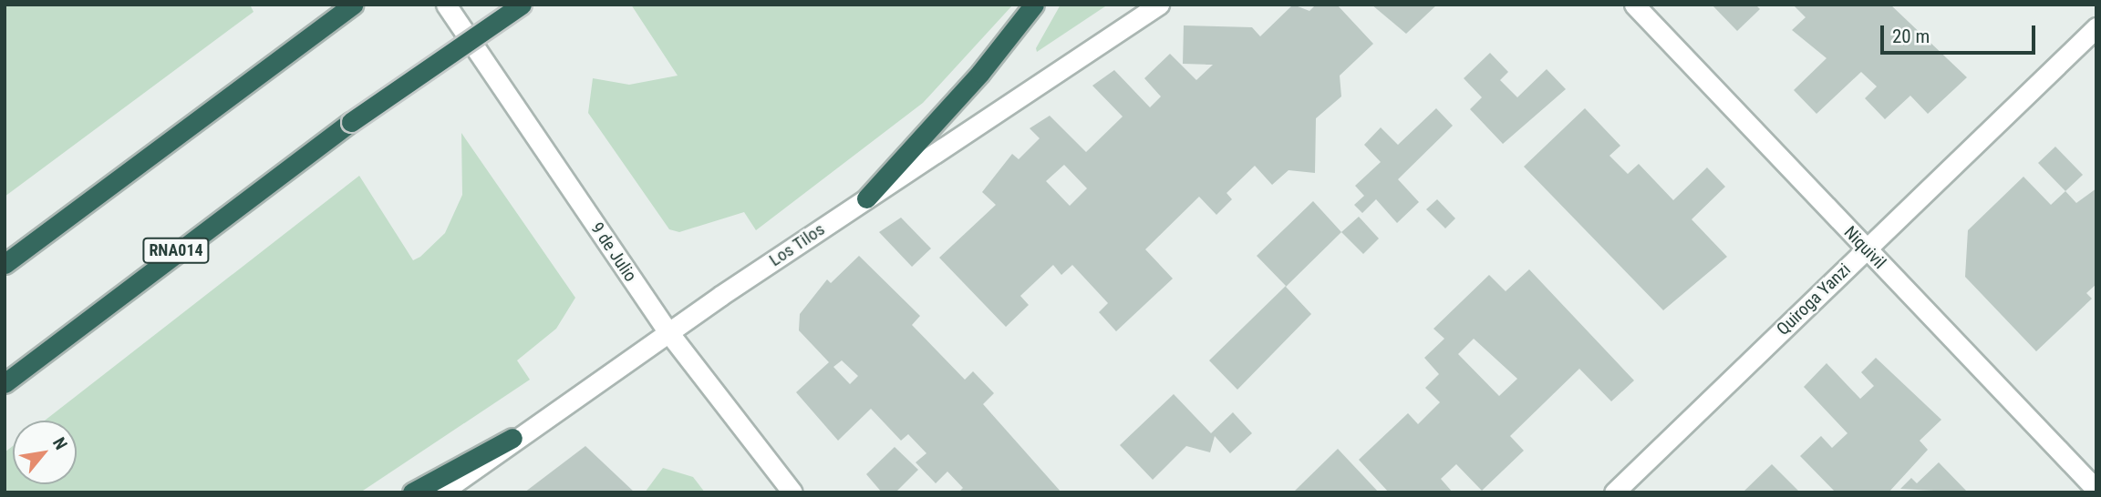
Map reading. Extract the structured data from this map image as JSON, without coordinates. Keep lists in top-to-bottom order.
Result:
{
  "streets": {
    "highway": ["RNA014"],
    "street": [
      "Los Tilos",
      "Niquivil",
      "9 de Julio",
      "Quiroga Yanzi"
    ]
  },
  "crossings": [
    ["Los Tilos", "9 de Julio"],
    ["Niquivil", "Quiroga Yanzi"]
  ],
  "scale_bar": "20 m",
  "north": "top right"
}
